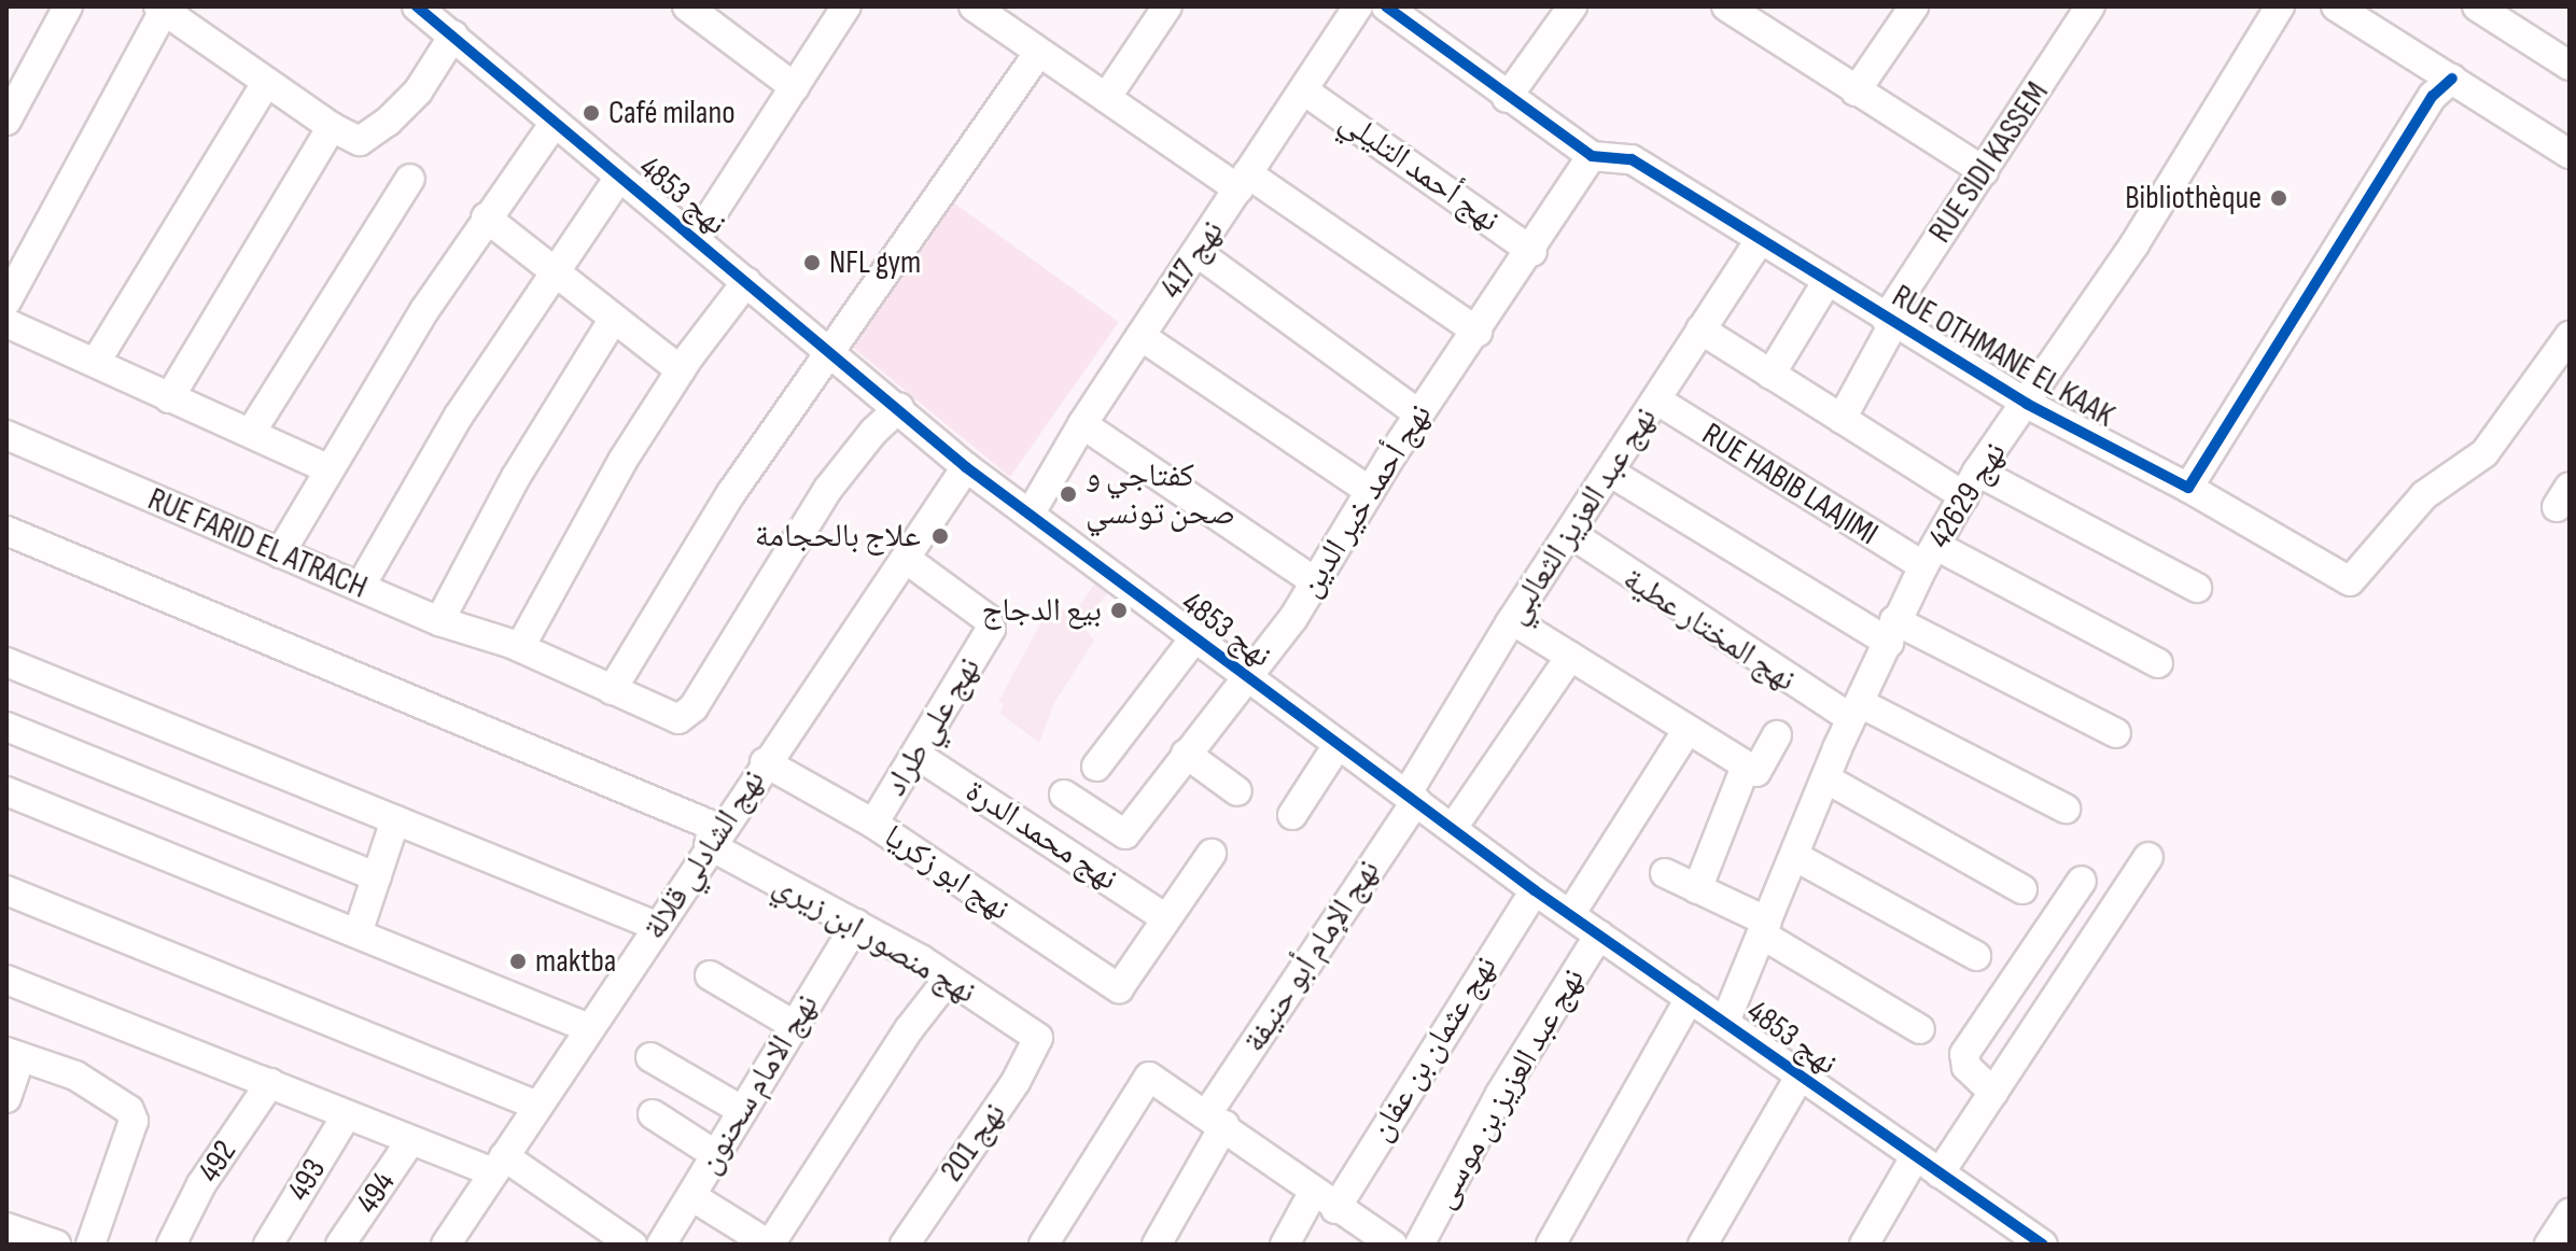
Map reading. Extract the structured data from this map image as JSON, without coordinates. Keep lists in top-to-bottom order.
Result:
{
  "streets": {
    "street": [
      "RUE SIDI KASSEM",
      "نهج أحمد التليلي",
      "نهج 4853",
      "نهج 417",
      "RUE OTHMANE EL KAAK",
      "RUE HABIB LAAJIMI",
      "نهج 42629",
      "نهج أحمد خير الدين",
      "نهج عبد العزيز الثعالبي",
      "RUE FARID EL ATRACH",
      "نهج المختار عطية",
      "نهج علي طراد",
      "نهج محمد الدرة",
      "نهج الشادلي قلالة",
      "نهج ابو زكريا",
      "نهج منصور ابن زيري",
      "نهج الإمام أبو حنيفة",
      "نهج عثمان بن عفان",
      "نهج الامام سحنون",
      "نهج عبد العزيز بن موسى",
      "نهج 201",
      "492",
      "493",
      "494"
    ]
  },
  "crossings": [
    ["RUE SIDI KASSEM", "RUE OTHMANE EL KAAK"],
    ["نهج أحمد التليلي", "نهج 417"],
    ["نهج أحمد التليلي", "نهج أحمد خير الدين"],
    ["نهج 4853", "نهج 417"],
    ["نهج 4853", "نهج 42629"],
    ["نهج 4853", "نهج أحمد خير الدين"],
    ["نهج 4853", "نهج عبد العزيز الثعالبي"],
    ["نهج 4853", "RUE FARID EL ATRACH"],
    ["نهج 4853", "نهج الشادلي قلالة"],
    ["نهج 4853", "نهج الإمام أبو حنيفة"],
    ["نهج 4853", "نهج عثمان بن عفان"],
    ["نهج 4853", "نهج عبد العزيز بن موسى"],
    ["RUE OTHMANE EL KAAK", "نهج 42629"],
    ["RUE OTHMANE EL KAAK", "نهج أحمد خير الدين"],
    ["RUE OTHMANE EL KAAK", "نهج عبد العزيز الثعالبي"],
    ["RUE HABIB LAAJIMI", "نهج 42629"],
    ["RUE HABIB LAAJIMI", "نهج عبد العزيز الثعالبي"],
    ["نهج 42629", "نهج المختار عطية"],
    ["نهج عبد العزيز الثعالبي", "نهج المختار عطية"],
    ["نهج عبد العزيز الثعالبي", "نهج الإمام أبو حنيفة"],
    ["نهج علي طراد", "نهج محمد الدرة"],
    ["نهج علي طراد", "نهج الشادلي قلالة"],
    ["نهج علي طراد", "نهج ابو زكريا"],
    ["نهج محمد الدرة", "نهج ابو زكريا"],
    ["نهج الشادلي قلالة", "نهج ابو زكريا"],
    ["نهج الشادلي قلالة", "نهج منصور ابن زيري"],
    ["نهج منصور ابن زيري", "نهج الامام سحنون"],
    ["نهج منصور ابن زيري", "نهج 201"]
  ],
  "places": [
    "Café milano",
    "Bibliothèque",
    "NFL gym",
    "كفتاجي و صحن تونسي",
    "علاج بالحجامة",
    "بيع الدجاج",
    "maktba"
  ]
}
